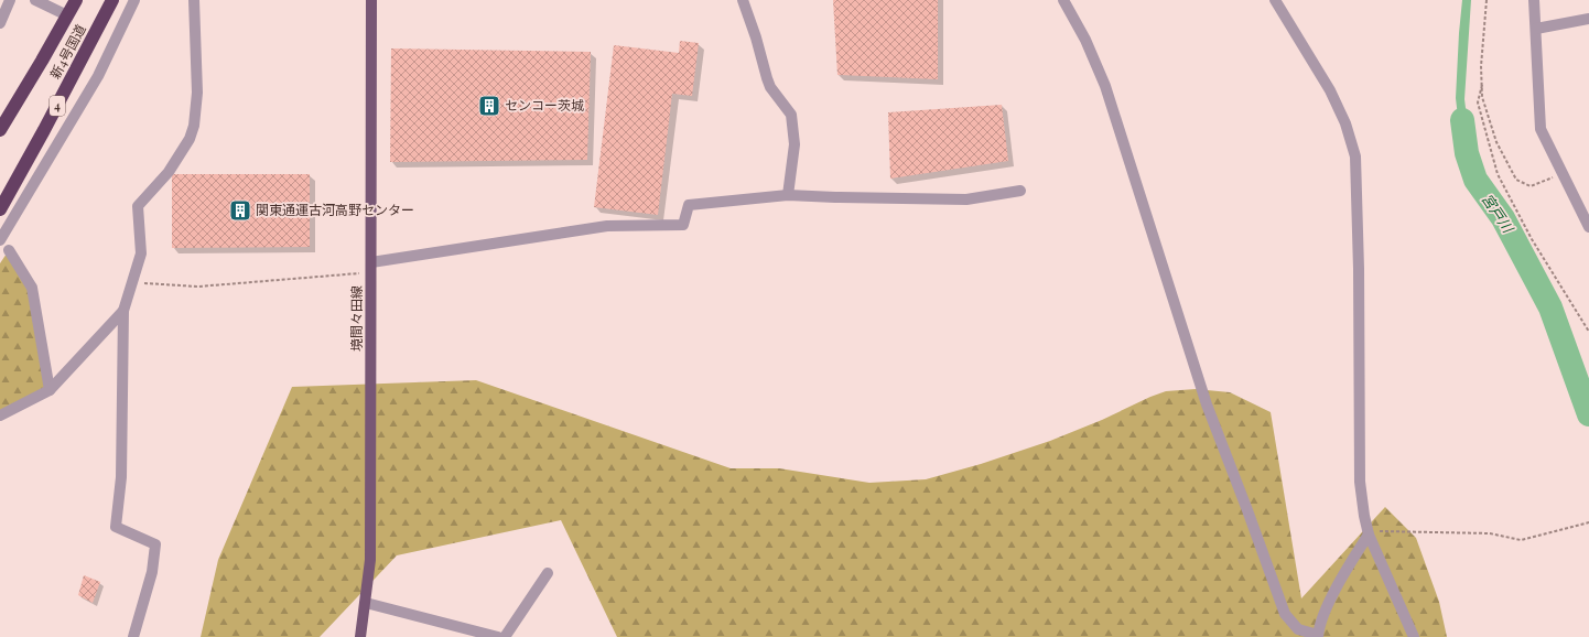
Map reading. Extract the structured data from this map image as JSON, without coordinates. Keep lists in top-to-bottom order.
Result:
{
  "streets": {
    "highway": ["新4号国道", "4"],
    "main road": ["境間々田線"]
  },
  "water": ["宮戸川"],
  "places": {
    "building": ["センコー茨城", "関東通運古河高野センター"]
  }
}
